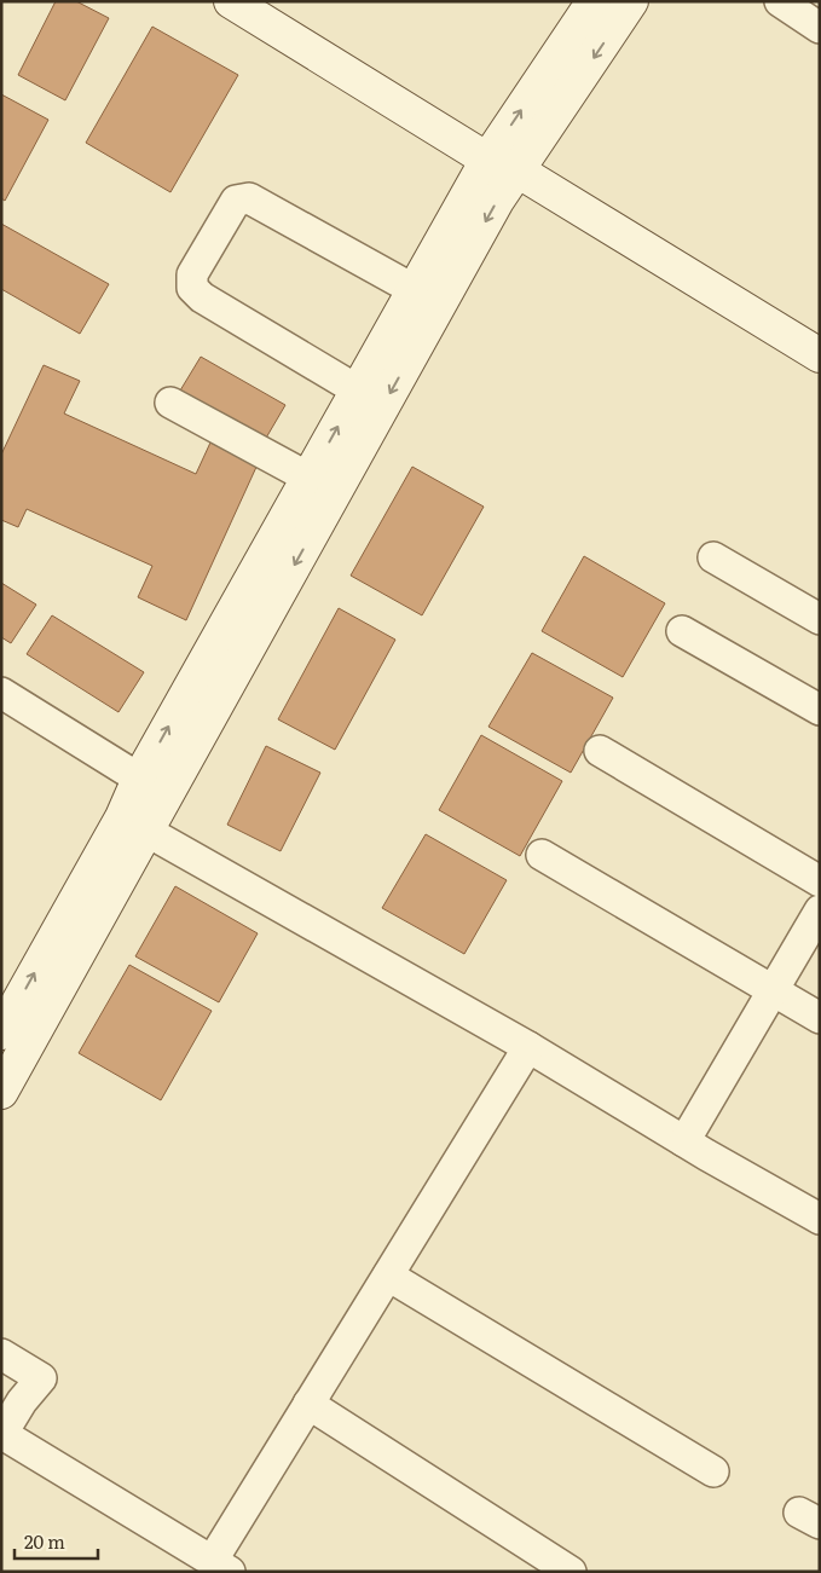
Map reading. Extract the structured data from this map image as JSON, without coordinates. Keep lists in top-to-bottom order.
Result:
{
  "scale_bar": "20 m"
}
